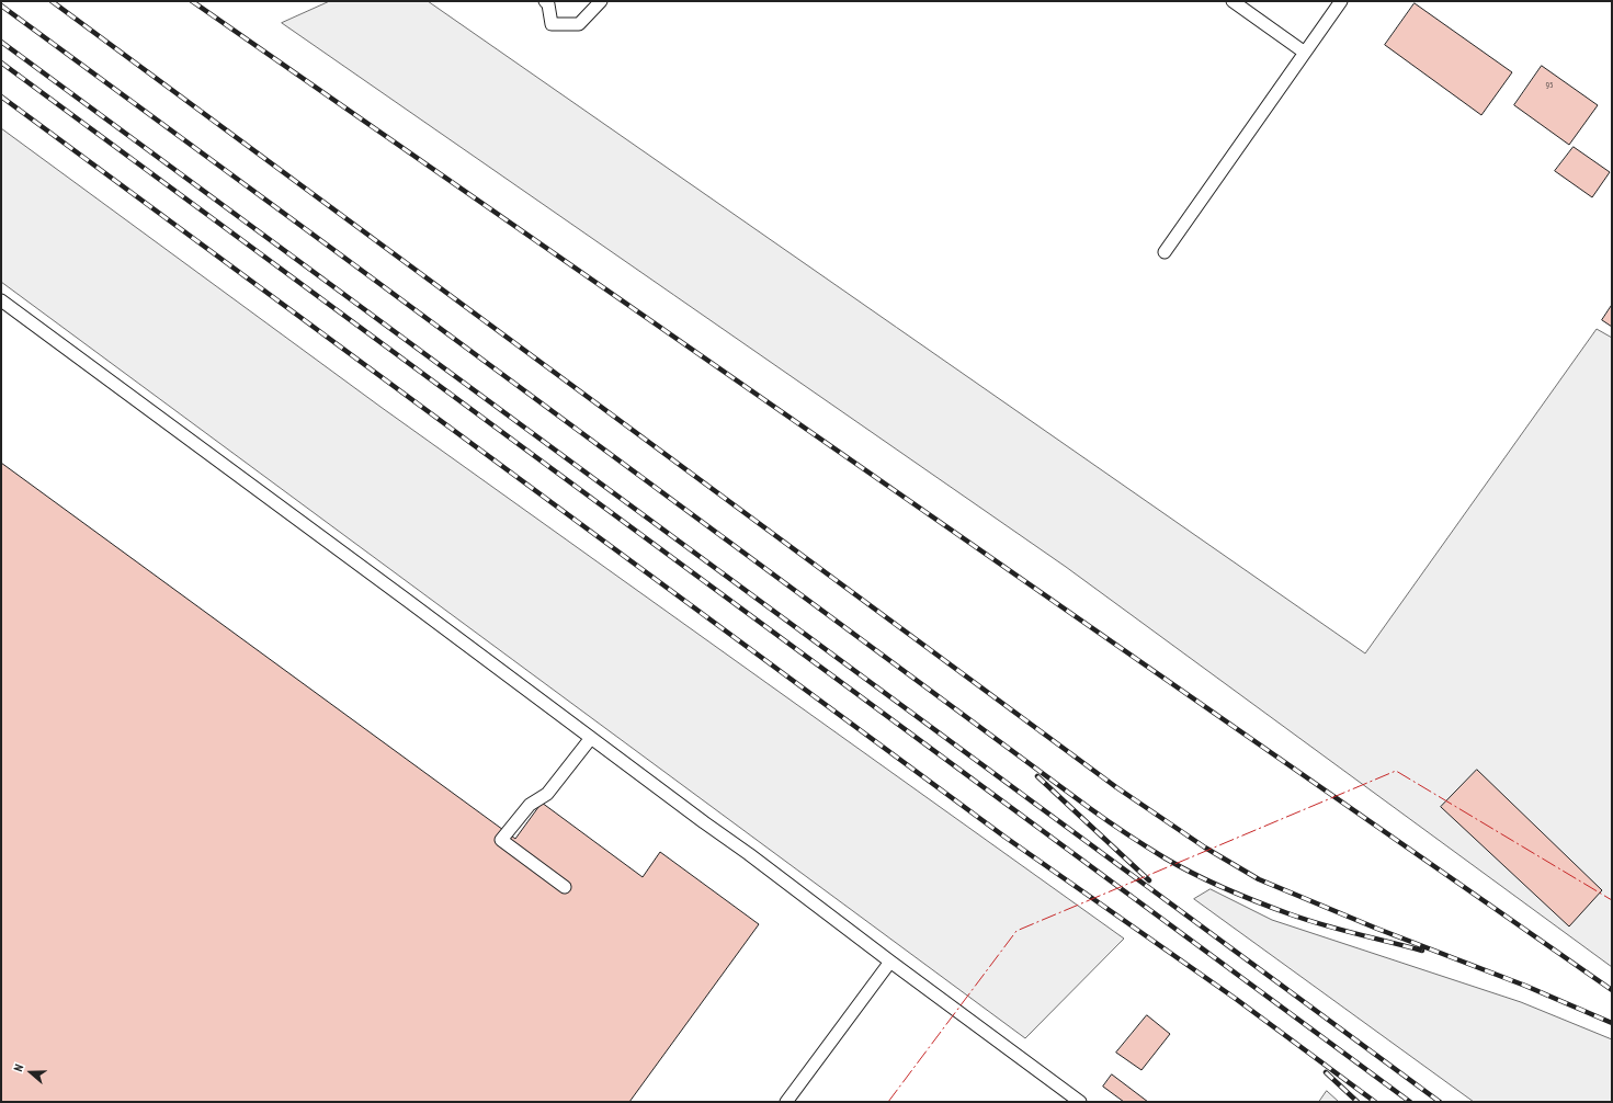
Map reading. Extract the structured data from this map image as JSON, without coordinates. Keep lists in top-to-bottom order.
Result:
{
  "house_numbers": ["95"],
  "north": "left"
}
